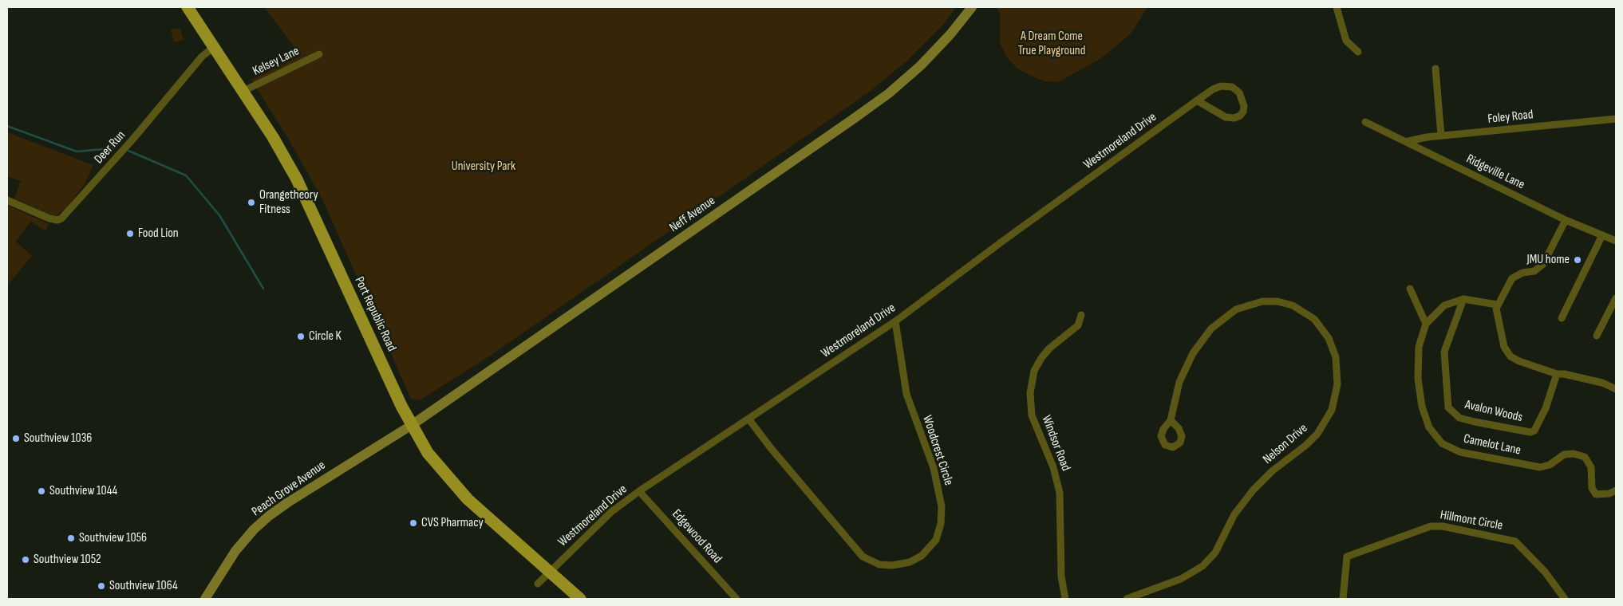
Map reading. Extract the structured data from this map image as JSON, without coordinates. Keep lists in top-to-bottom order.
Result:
{
  "streets": {
    "main road": ["Neff Avenue", "Port Republic Road", "Peach Grove Avenue"],
    "street": [
      "Kelsey Lane",
      "Foley Road",
      "Westmoreland Drive",
      "Deer Run",
      "Ridgeville Lane",
      "Avalon Woods",
      "Windsor Road",
      "Nelson Drive",
      "Camelot Lane",
      "Woodcrest Circle",
      "Hillmont Circle",
      "Edgewood Road"
    ]
  },
  "crossings": [
    ["Kelsey Lane", "Port Republic Road"],
    ["Foley Road", "Ridgeville Lane"],
    ["Westmoreland Drive", "Port Republic Road"],
    ["Westmoreland Drive", "Woodcrest Circle"],
    ["Westmoreland Drive", "Edgewood Road"],
    ["Deer Run", "Port Republic Road"],
    ["Neff Avenue", "Port Republic Road"],
    ["Neff Avenue", "Peach Grove Avenue"],
    ["Port Republic Road", "Peach Grove Avenue"],
    ["Avalon Woods", "Camelot Lane"]
  ],
  "parks": ["A Dream Come True Playground", "University Park"],
  "places": [
    "Orangetheory Fitness",
    "Food Lion",
    "JMU home",
    "Circle K",
    "Southview 1036",
    "Southview 1044",
    "CVS Pharmacy",
    "Southview 1056",
    "Southview 1052",
    "Southview 1064"
  ]
}
